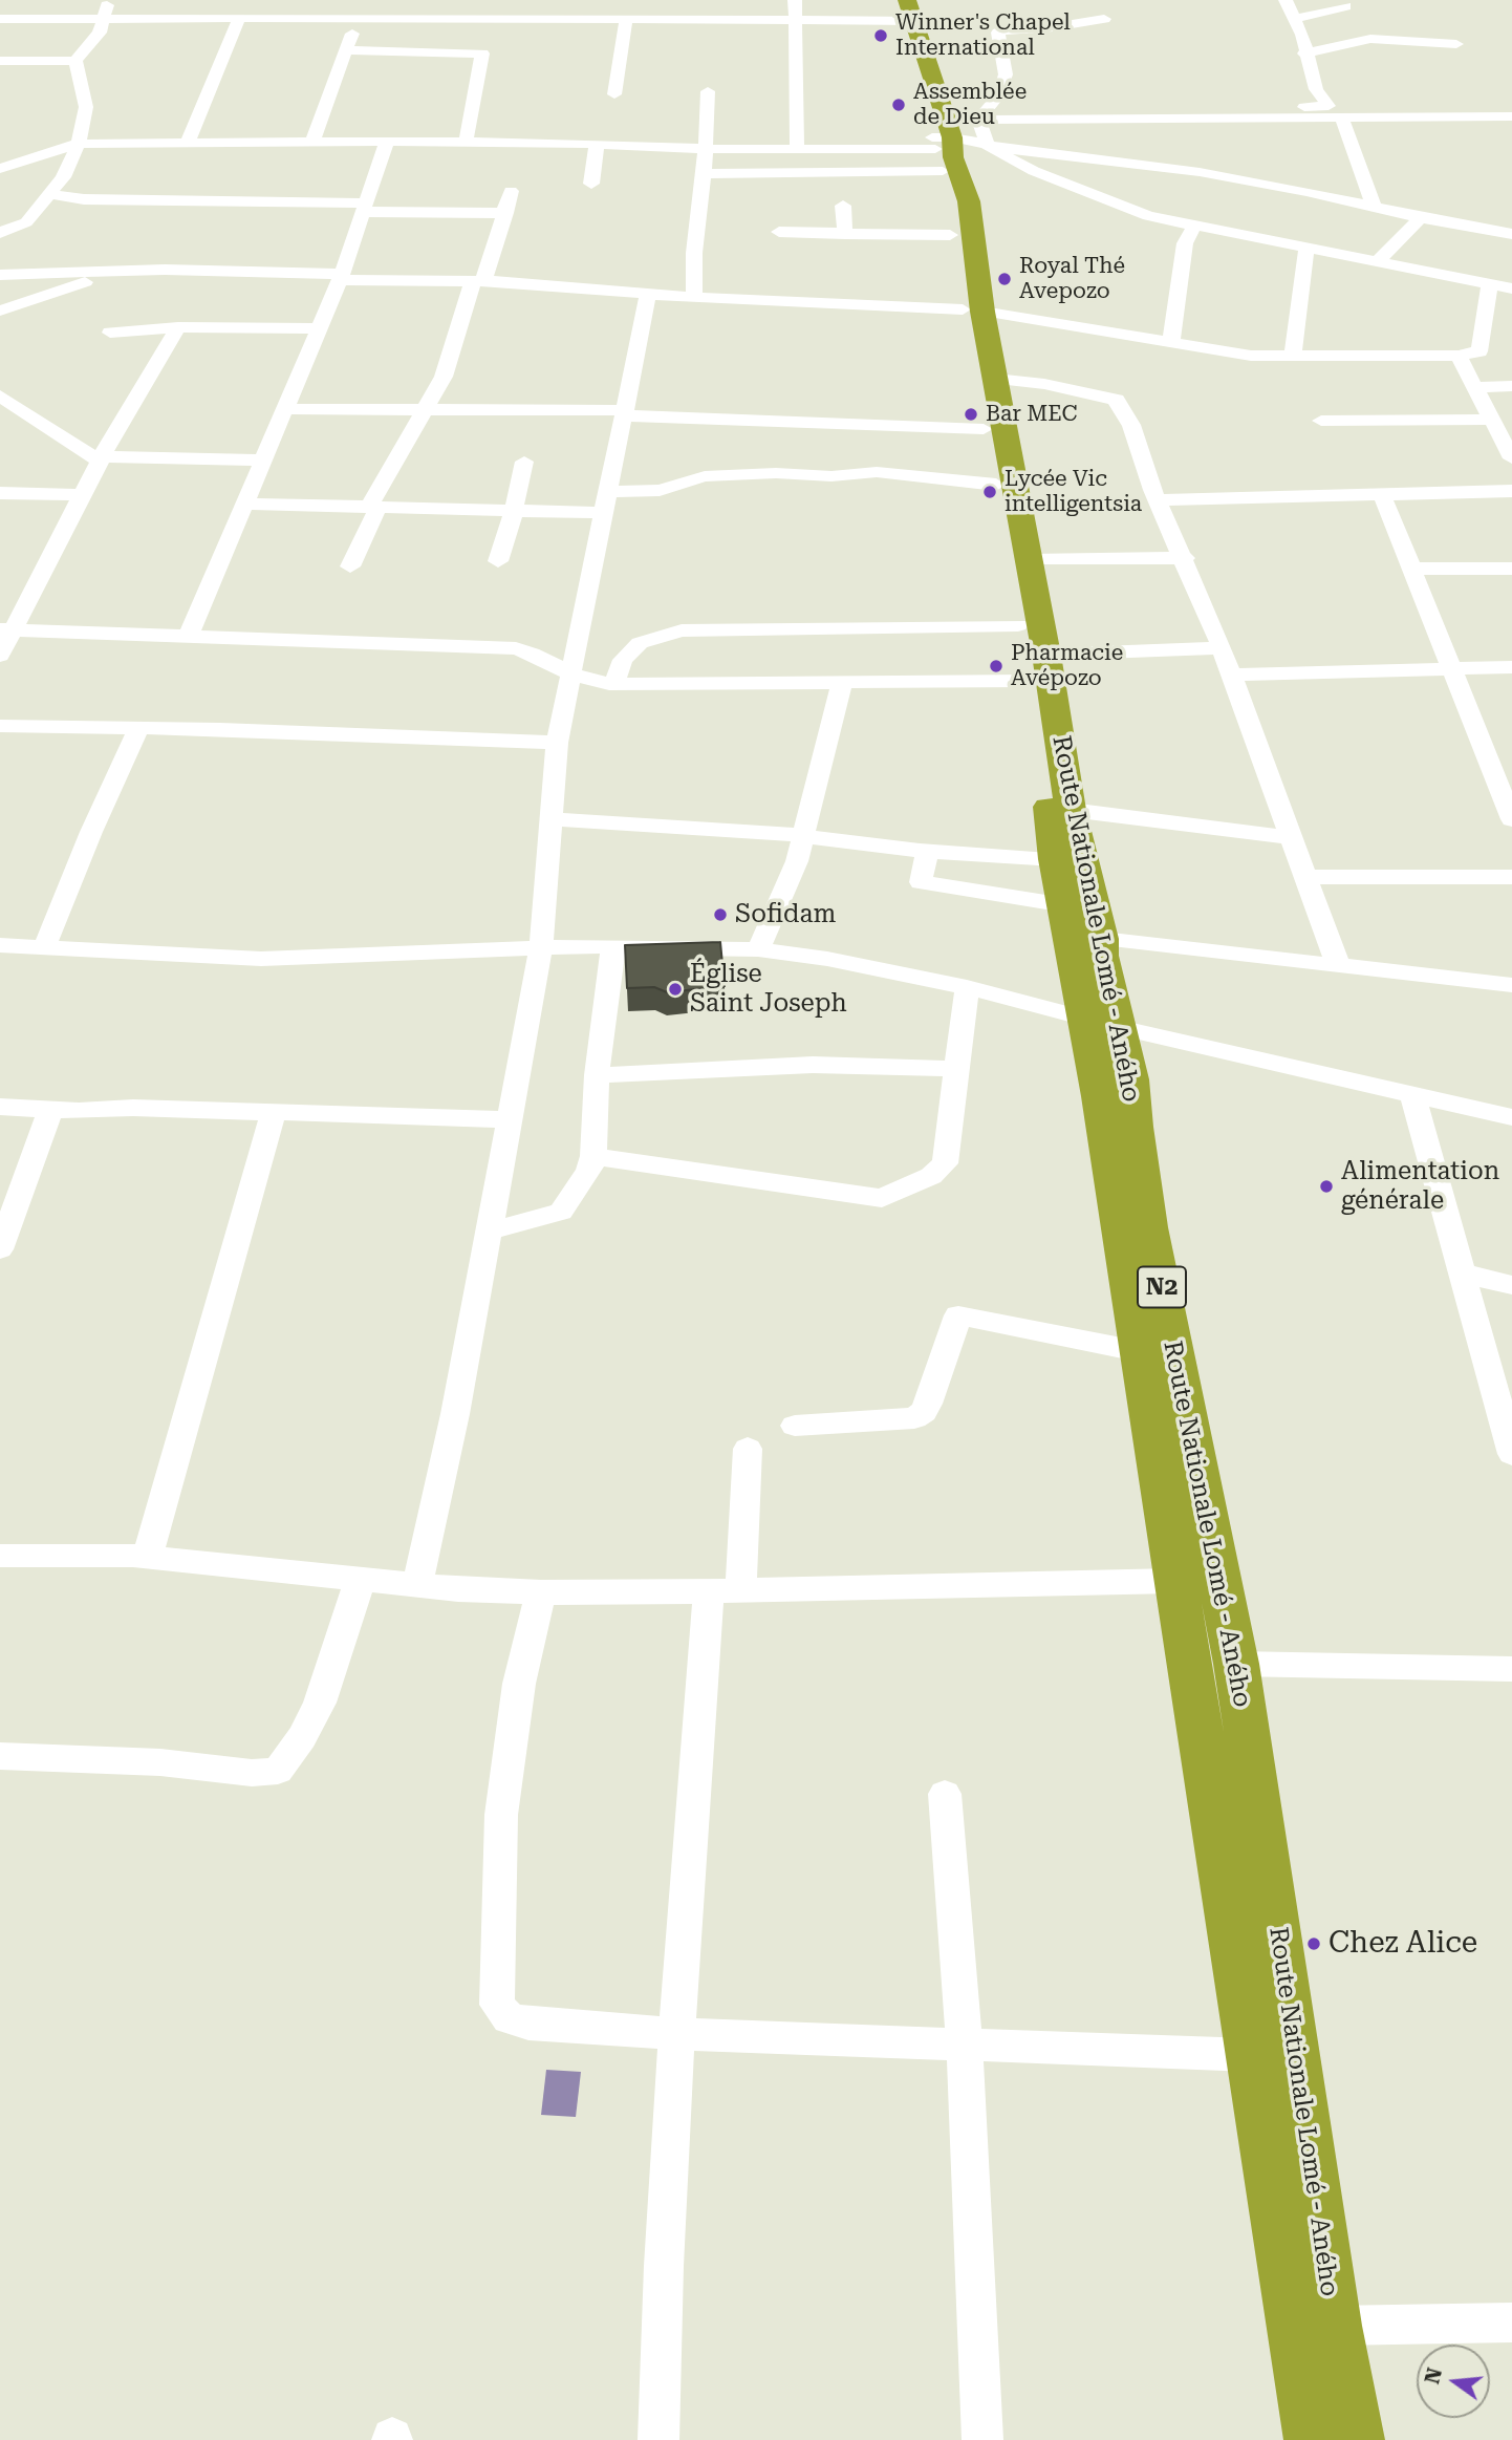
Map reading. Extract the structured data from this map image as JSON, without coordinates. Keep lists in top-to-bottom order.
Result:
{
  "streets": {
    "highway": ["Route Nationale Lomé - Aného", "N2"]
  },
  "crossings": [
    ["Route Nationale Lomé - Aného", "N2"]
  ],
  "places": [
    "Winner's Chapel International",
    "Assemblée de Dieu",
    "Royal Thé Avepozo",
    "Bar MEC",
    "Lycée Vic intelligentsia",
    "Pharmacie Avépozo",
    "Sofidam",
    "Église Saint Joseph",
    "Alimentation générale",
    "Chez Alice"
  ],
  "north": "left"
}
